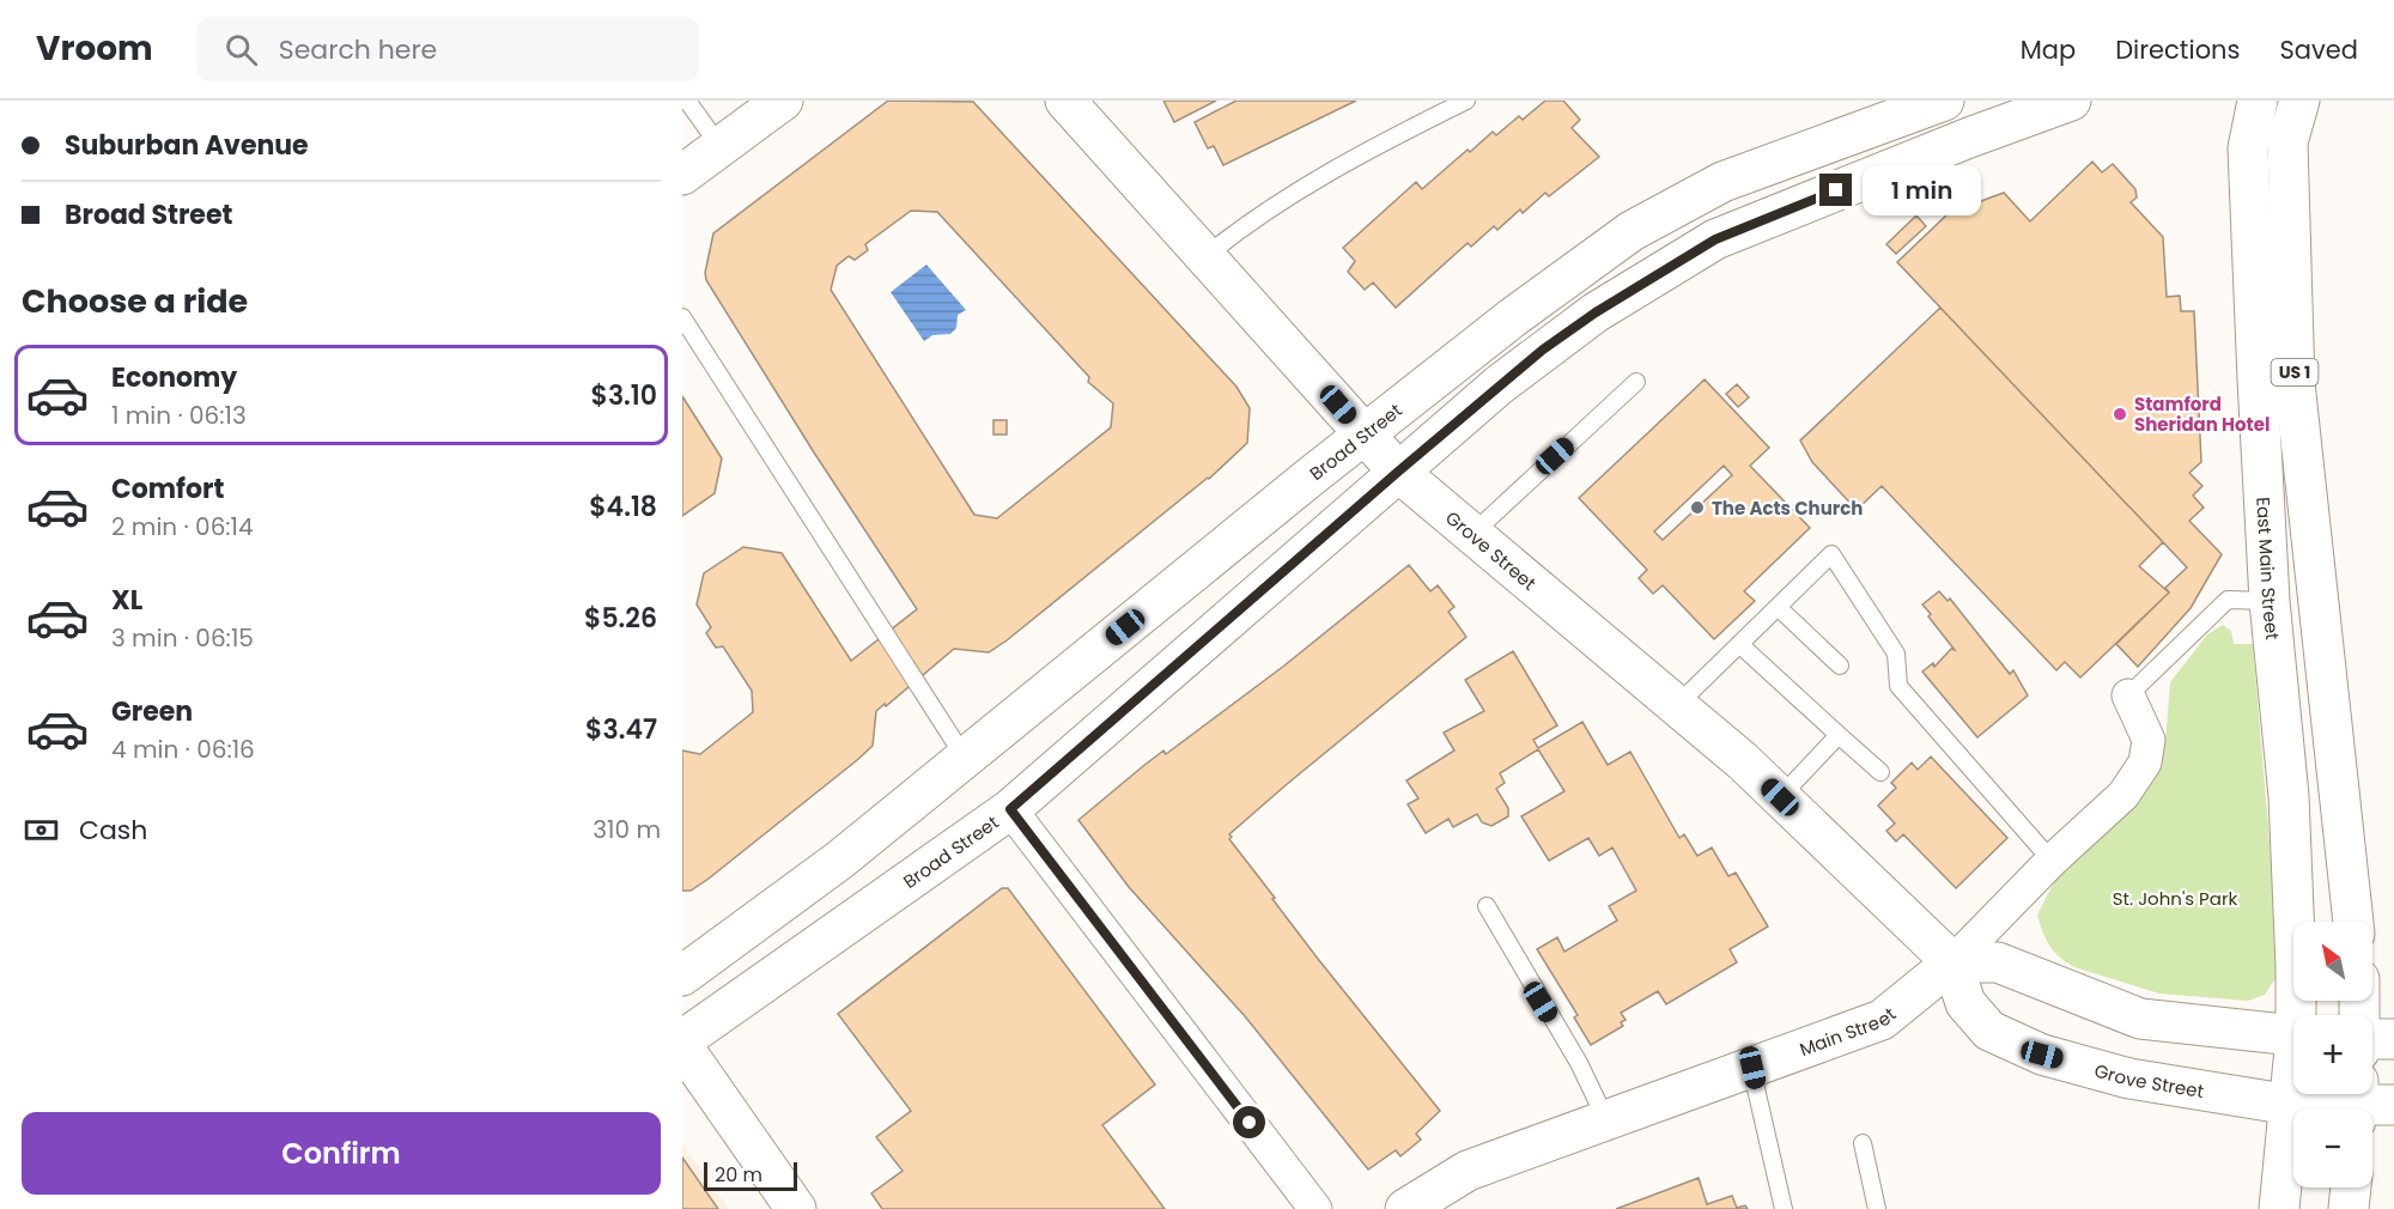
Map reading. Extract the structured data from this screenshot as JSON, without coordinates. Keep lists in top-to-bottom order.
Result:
{
  "streets": {
    "main road": [
      "US 1",
      "Broad Street",
      "Grove Street",
      "East Main Street",
      "Main Street"
    ]
  },
  "crossings": [
    ["US 1", "Grove Street"],
    ["Broad Street", "Grove Street"],
    ["Grove Street", "Main Street"]
  ],
  "parks": ["St. John's Park"],
  "places": ["Stamford Sheridan Hotel", "The Acts Church"],
  "scale_bar": "20 m",
  "north": "top left",
  "page": {
    "header": "Vroom",
    "search": "Search here",
    "nav": ["Map", "Directions", "Saved"],
    "banner": ["Suburban Avenue", "Broad Street"],
    "bubble": "1 min",
    "heading": "Choose a ride",
    "list": [
      {
        "name": "Economy",
        "note": "1 min · 06:13",
        "value": "$3.10"
      },
      {
        "name": "Comfort",
        "note": "2 min · 06:14",
        "value": "$4.18"
      },
      {
        "name": "XL",
        "note": "3 min · 06:15",
        "value": "$5.26"
      },
      {
        "name": "Green",
        "note": "4 min · 06:16",
        "value": "$3.47"
      }
    ],
    "pay": ["Cash", "310 m"],
    "map_buttons": ["+", "−"],
    "buttons": "Confirm",
    "scale": "20 m"
  }
}
